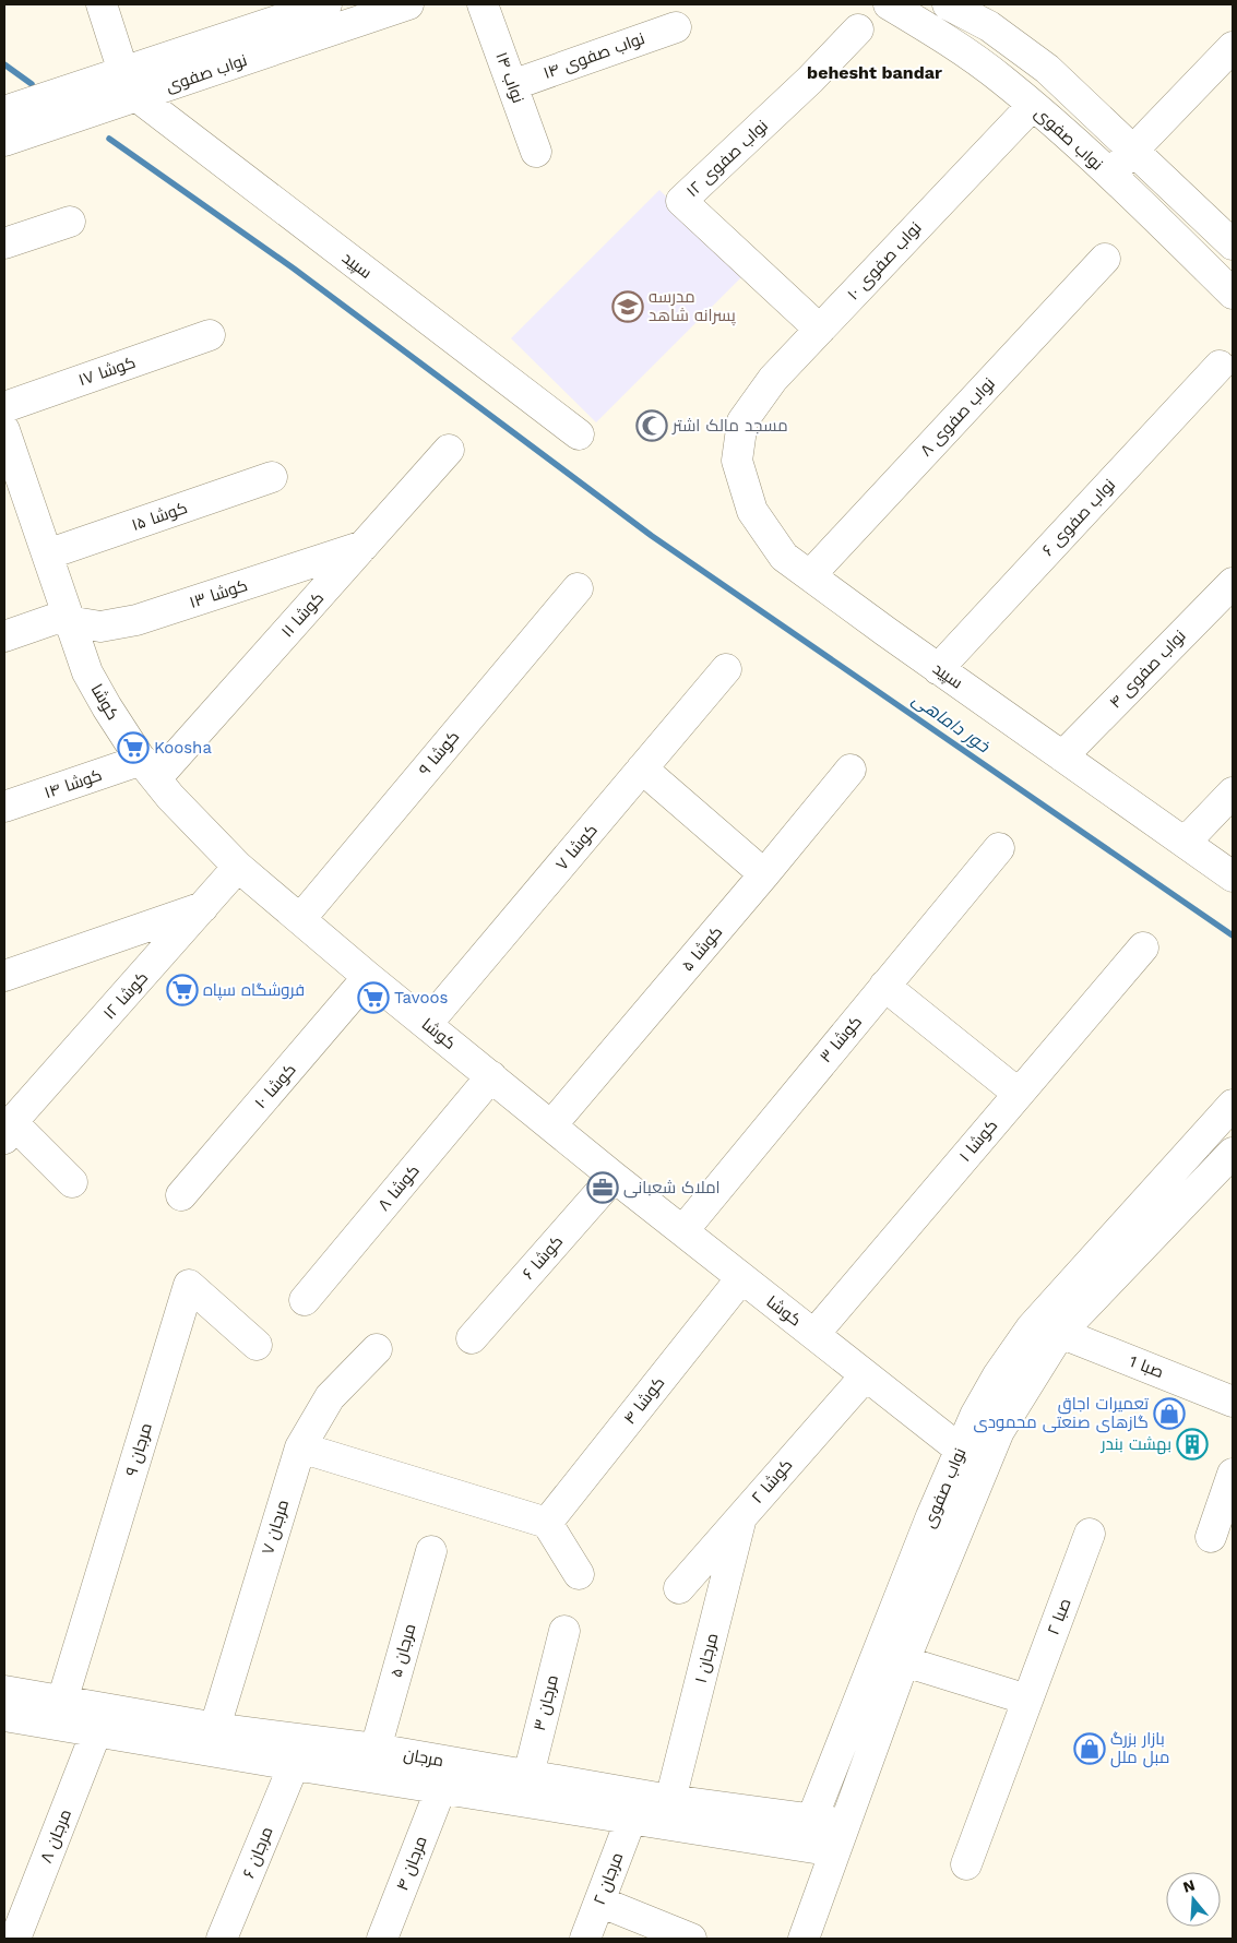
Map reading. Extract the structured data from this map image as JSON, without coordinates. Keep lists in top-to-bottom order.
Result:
{
  "streets": {
    "street": [
      "نواب صفوی ۱۴",
      "نواب صفوی",
      "نواب ۱۴",
      "نواب صفوی ۱۲",
      "نواب صفوی ۱۰",
      "سپید",
      "کوشا ۱۷",
      "نواب صفوی ۸",
      "کوشا ۱۵",
      "نواب صفوی ۶",
      "کوشا ۱۳",
      "کوشا ۱۱",
      "نواب صفوی ۴",
      "کوشا",
      "کوشا ۹",
      "کوشا ۱۴",
      "کوشا ۷",
      "کوشا ۵",
      "کوشا ۱۲",
      "کوشا ۳",
      "کوشا ۱۰",
      "کوشا ۱",
      "کوشا ۸",
      "کوشا ۶",
      "صبا 1",
      "کوشا ۴",
      "مرجان ۹",
      "کوشا ۲",
      "مرجان ۷",
      "صبا ۲",
      "مرجان ۵",
      "مرجان ۱",
      "مرجان ۳",
      "مرجان",
      "مرجان ۸",
      "مرجان ۶",
      "مرجان ۴",
      "مرجان ۲"
    ]
  },
  "crossings": [
    ["نواب صفوی ۱۴", "نواب ۱۴"],
    ["نواب صفوی", "نواب صفوی ۱۰"],
    ["نواب صفوی", "سپید"],
    ["نواب صفوی", "کوشا"],
    ["نواب صفوی", "صبا 1"],
    ["نواب صفوی", "مرجان"],
    ["نواب صفوی ۱۲", "نواب صفوی ۱۰"],
    ["نواب صفوی ۱۰", "سپید"],
    ["سپید", "نواب صفوی ۸"],
    ["سپید", "نواب صفوی ۶"],
    ["سپید", "نواب صفوی ۴"],
    ["کوشا ۱۵", "کوشا"],
    ["کوشا ۱۳", "کوشا ۱۱"],
    ["کوشا ۱۳", "کوشا"],
    ["کوشا ۱۱", "کوشا"],
    ["کوشا ۱۱", "کوشا ۱۴"],
    ["کوشا", "کوشا ۹"],
    ["کوشا", "کوشا ۱۴"],
    ["کوشا", "کوشا ۷"],
    ["کوشا", "کوشا ۵"],
    ["کوشا", "کوشا ۱۲"],
    ["کوشا", "کوشا ۳"],
    ["کوشا", "کوشا ۱۰"],
    ["کوشا", "کوشا ۱"],
    ["کوشا", "کوشا ۸"],
    ["کوشا", "کوشا ۶"],
    ["کوشا", "کوشا ۴"],
    ["کوشا", "کوشا ۲"],
    ["مرجان ۹", "مرجان"],
    ["کوشا ۲", "مرجان ۱"],
    ["مرجان ۷", "مرجان"],
    ["مرجان ۵", "مرجان"],
    ["مرجان ۱", "مرجان"],
    ["مرجان ۳", "مرجان"],
    ["مرجان", "مرجان ۸"],
    ["مرجان", "مرجان ۶"],
    ["مرجان", "مرجان ۴"],
    ["مرجان", "مرجان ۲"]
  ],
  "districts": ["behesht bandar"],
  "water": ["خور داماهی"],
  "places": {
    "school or university": ["مدرسه پسرانه شاهد"],
    "mosque": ["مسجد مالک اشتر"],
    "supermarket": ["Koosha", "فروشگاه سپاه", "Tavoos"],
    "office": ["املاک شعبانی"],
    "shop": ["تعمیرات اجاق گازهای صنعتی محمودی", "بازار بزرگ مبل ملل"],
    "building": ["بهشت بندر"]
  },
  "north": "top"
}
